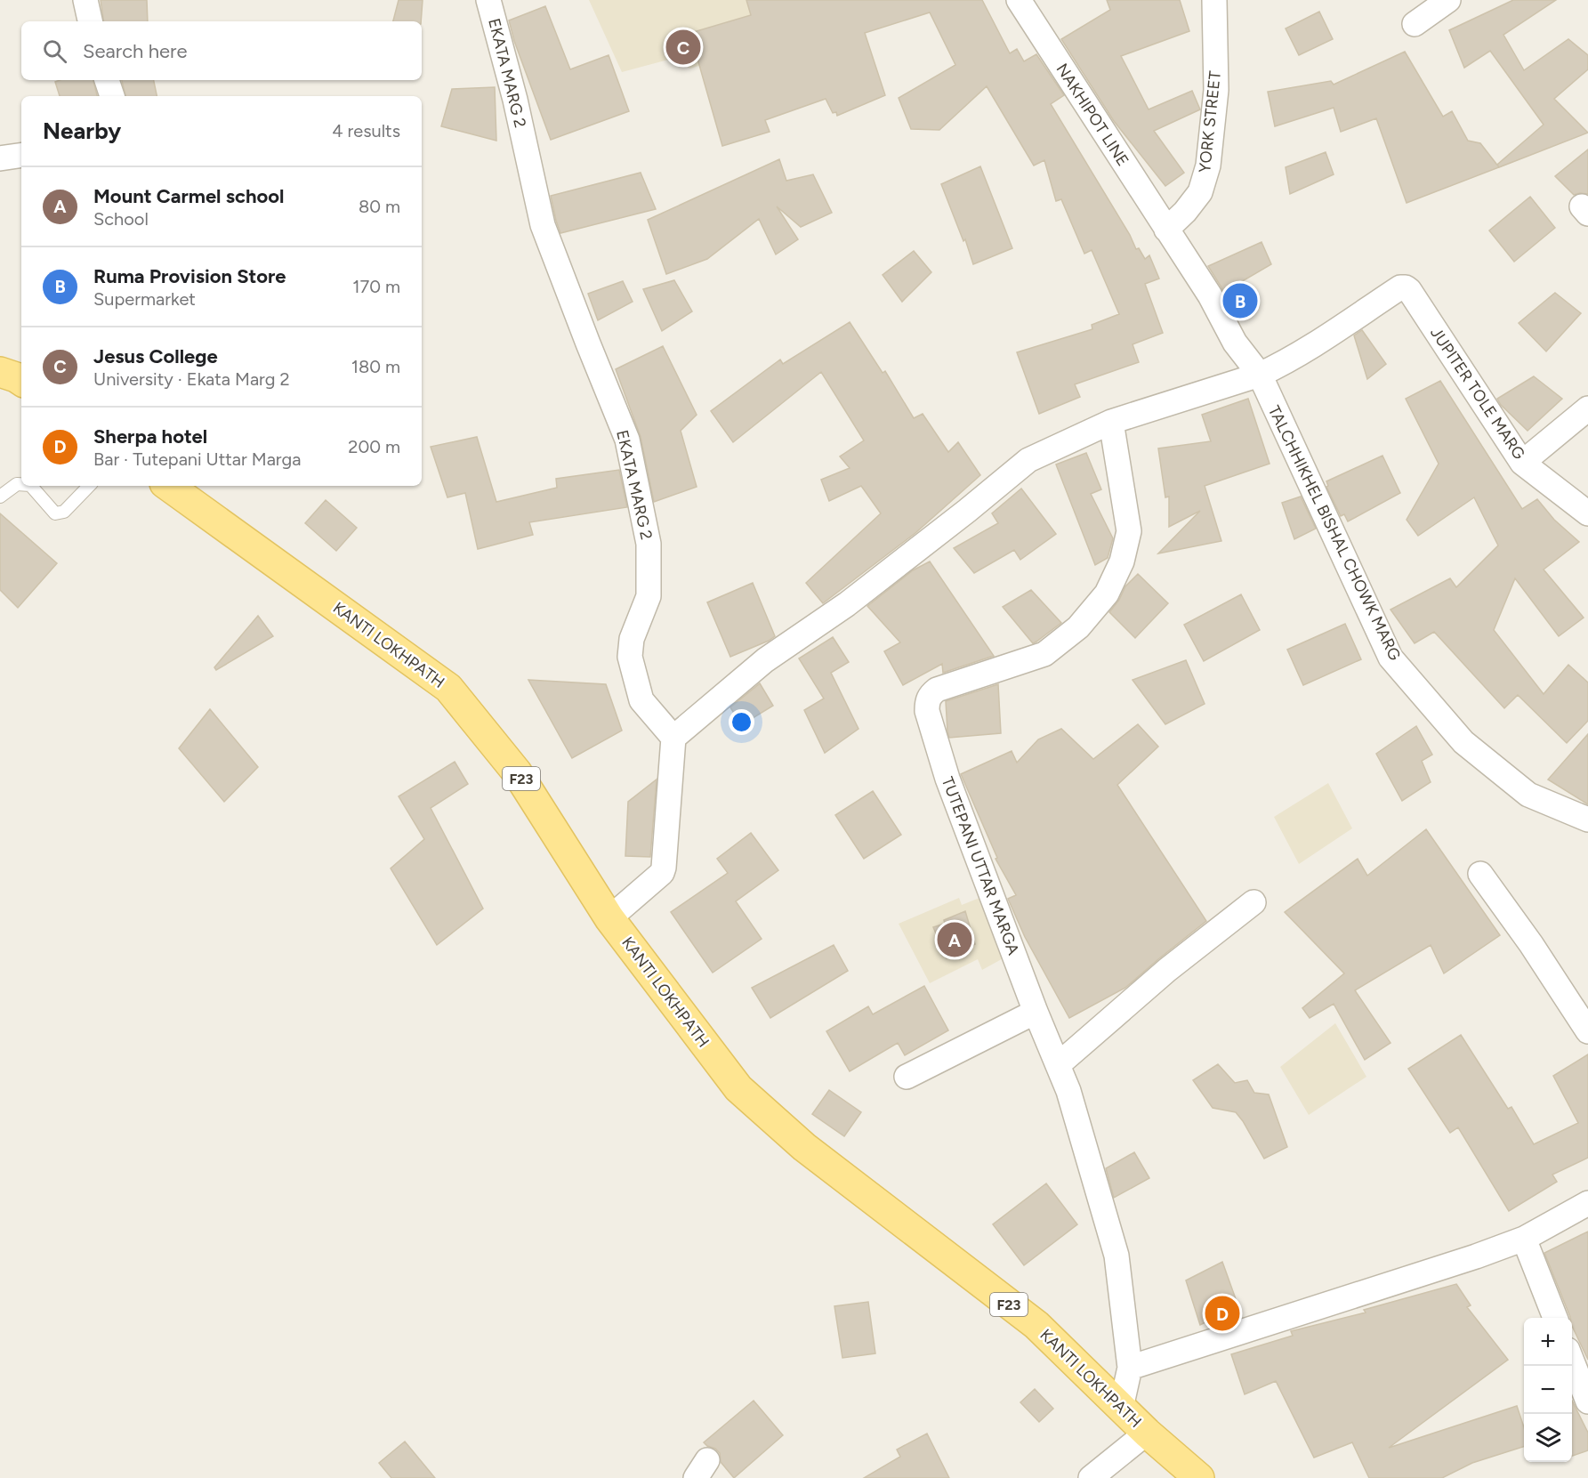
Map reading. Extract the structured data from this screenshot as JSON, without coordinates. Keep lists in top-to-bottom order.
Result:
{
  "streets": {
    "main road": ["KANTI LOKHPATH", "F23"],
    "street": [
      "EKATA MARG 2",
      "NAKHIPOT LINE",
      "YORK STREET",
      "JUPITER TOLE MARG",
      "TALCHHIKHEL BISHAL CHOWK MARG",
      "TUTEPANI UTTAR MARGA"
    ]
  },
  "crossings": [
    ["NAKHIPOT LINE", "YORK STREET"],
    ["NAKHIPOT LINE", "JUPITER TOLE MARG"],
    ["NAKHIPOT LINE", "TALCHHIKHEL BISHAL CHOWK MARG"],
    ["JUPITER TOLE MARG", "TALCHHIKHEL BISHAL CHOWK MARG"],
    ["KANTI LOKHPATH", "TUTEPANI UTTAR MARGA"]
  ],
  "page": {
    "search": "Search here",
    "pins": [
      "C",
      "B",
      "A",
      "D"
    ],
    "heading": ["Nearby", "4 results"],
    "list": [
      {
        "mark": "A",
        "name": "Mount Carmel school",
        "note": "School",
        "value": "80 m"
      },
      {
        "mark": "B",
        "name": "Ruma Provision Store",
        "note": "Supermarket",
        "value": "170 m"
      },
      {
        "mark": "C",
        "name": "Jesus College",
        "note": "University · Ekata Marg 2",
        "value": "180 m"
      },
      {
        "mark": "D",
        "name": "Sherpa hotel",
        "note": "Bar · Tutepani Uttar Marga",
        "value": "200 m"
      }
    ],
    "map_buttons": ["+", "−"]
  }
}
